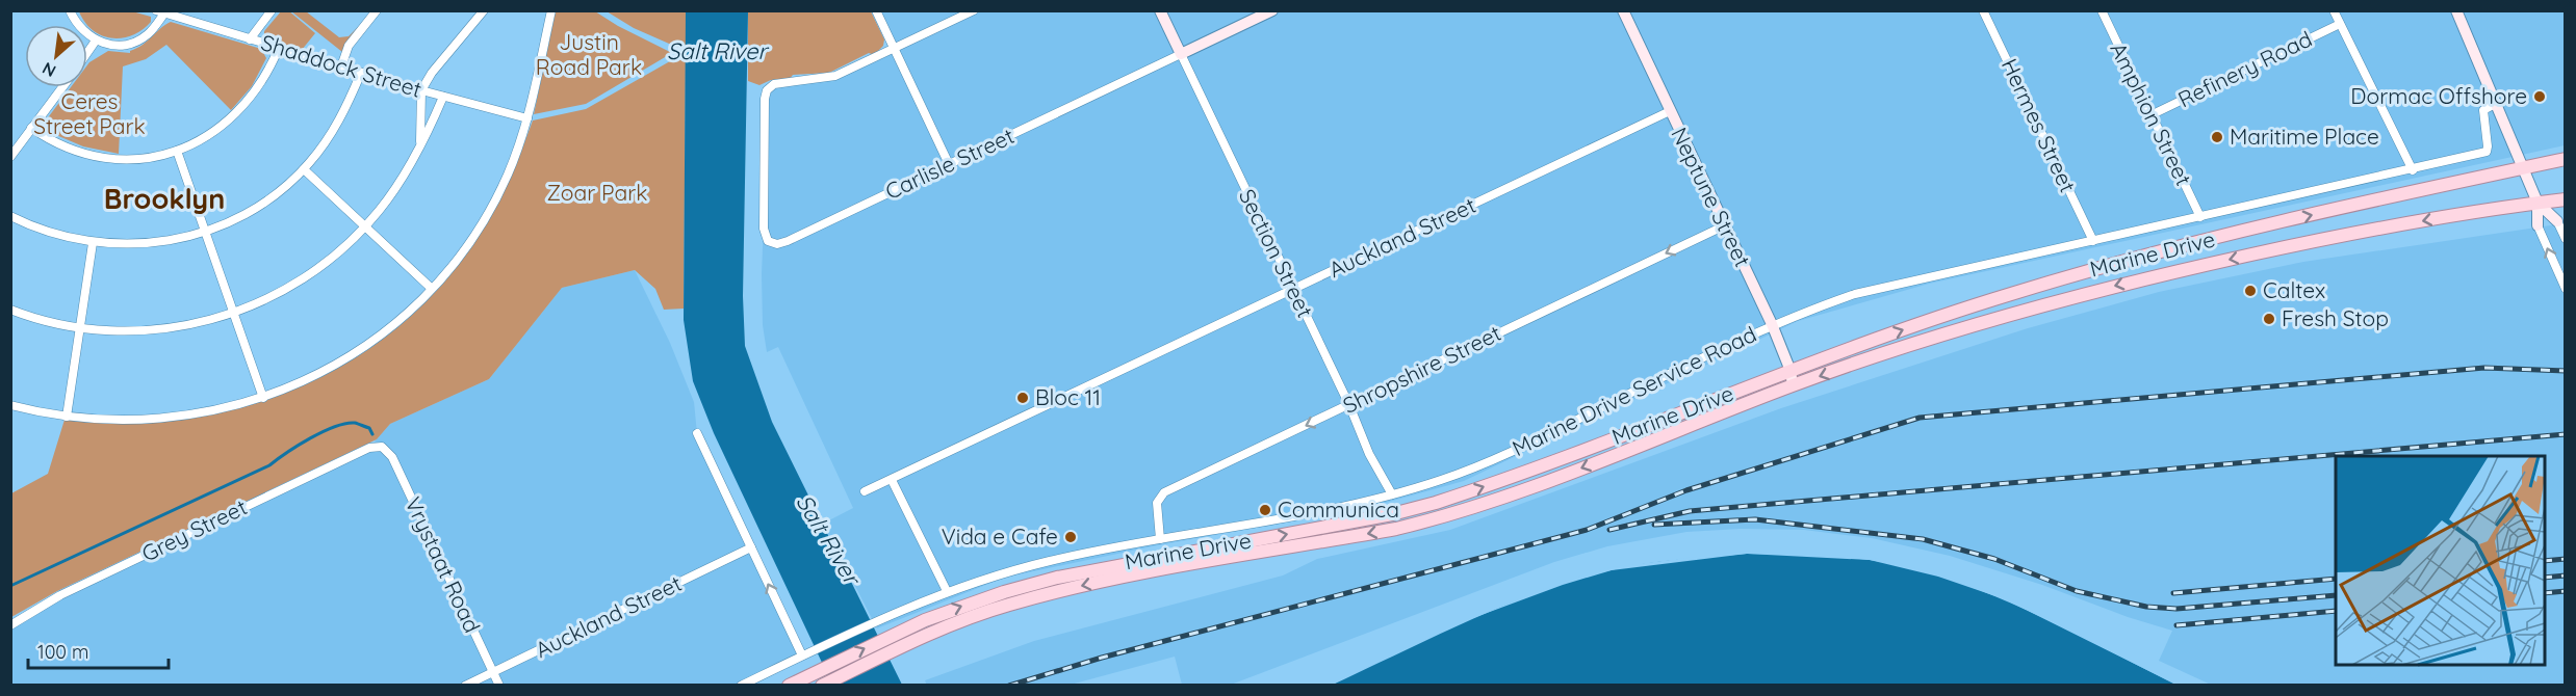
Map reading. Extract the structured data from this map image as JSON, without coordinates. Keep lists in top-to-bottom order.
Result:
{
  "streets": {
    "main road": ["Marine Drive"],
    "street": [
      "Shaddock Street",
      "Refinery Road",
      "Amphion Street",
      "Hermes Street",
      "Carlisle Street",
      "Neptune Street",
      "Auckland Street",
      "Section Street",
      "Shropshire Street",
      "Marine Drive Service Road",
      "Grey Street",
      "Vrystaat Road"
    ]
  },
  "crossings": [
    ["Refinery Road", "Amphion Street"],
    ["Amphion Street", "Marine Drive Service Road"],
    ["Hermes Street", "Marine Drive Service Road"],
    ["Carlisle Street", "Section Street"],
    ["Neptune Street", "Auckland Street"],
    ["Neptune Street", "Marine Drive"],
    ["Neptune Street", "Shropshire Street"],
    ["Neptune Street", "Marine Drive Service Road"],
    ["Auckland Street", "Section Street"],
    ["Auckland Street", "Vrystaat Road"],
    ["Section Street", "Shropshire Street"],
    ["Section Street", "Marine Drive Service Road"],
    ["Shropshire Street", "Marine Drive Service Road"],
    ["Grey Street", "Vrystaat Road"]
  ],
  "one_way": ["Shropshire Street"],
  "districts": ["Brooklyn"],
  "water": ["Salt River"],
  "parks": ["Justin Road Park", "Ceres Street Park", "Zoar Park"],
  "places": [
    "Dormac Offshore",
    "Maritime Place",
    "Caltex",
    "Fresh Stop",
    "Bloc 11",
    "Communica",
    "Vida e Cafe"
  ],
  "scale_bar": "100 m",
  "north": "bottom left"
}
